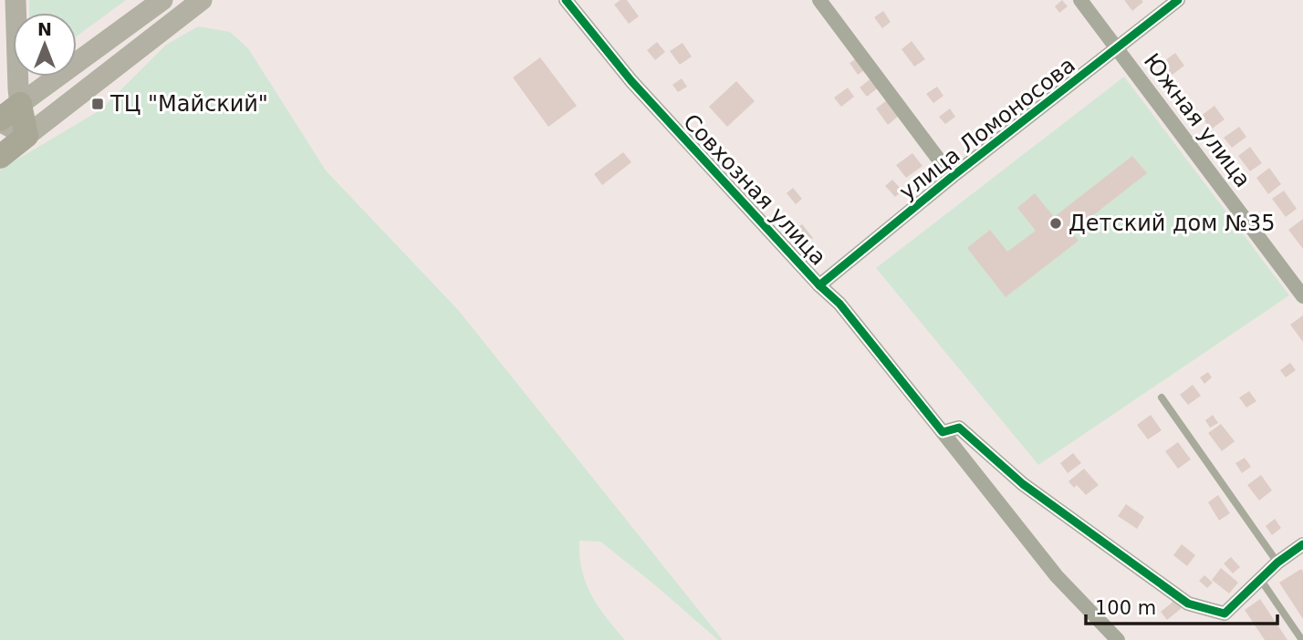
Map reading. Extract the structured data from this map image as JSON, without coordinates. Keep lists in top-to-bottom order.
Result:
{
  "streets": {
    "street": ["Южная улица", "улица Ломоносова", "Совхозная улица"]
  },
  "crossings": [
    ["Южная улица", "улица Ломоносова"],
    ["улица Ломоносова", "Совхозная улица"]
  ],
  "places": {
    "transit": ["ТЦ \"Майский\""],
    "other": ["Детский дом №35"]
  },
  "scale_bar": "100 m",
  "north": "top"
}
